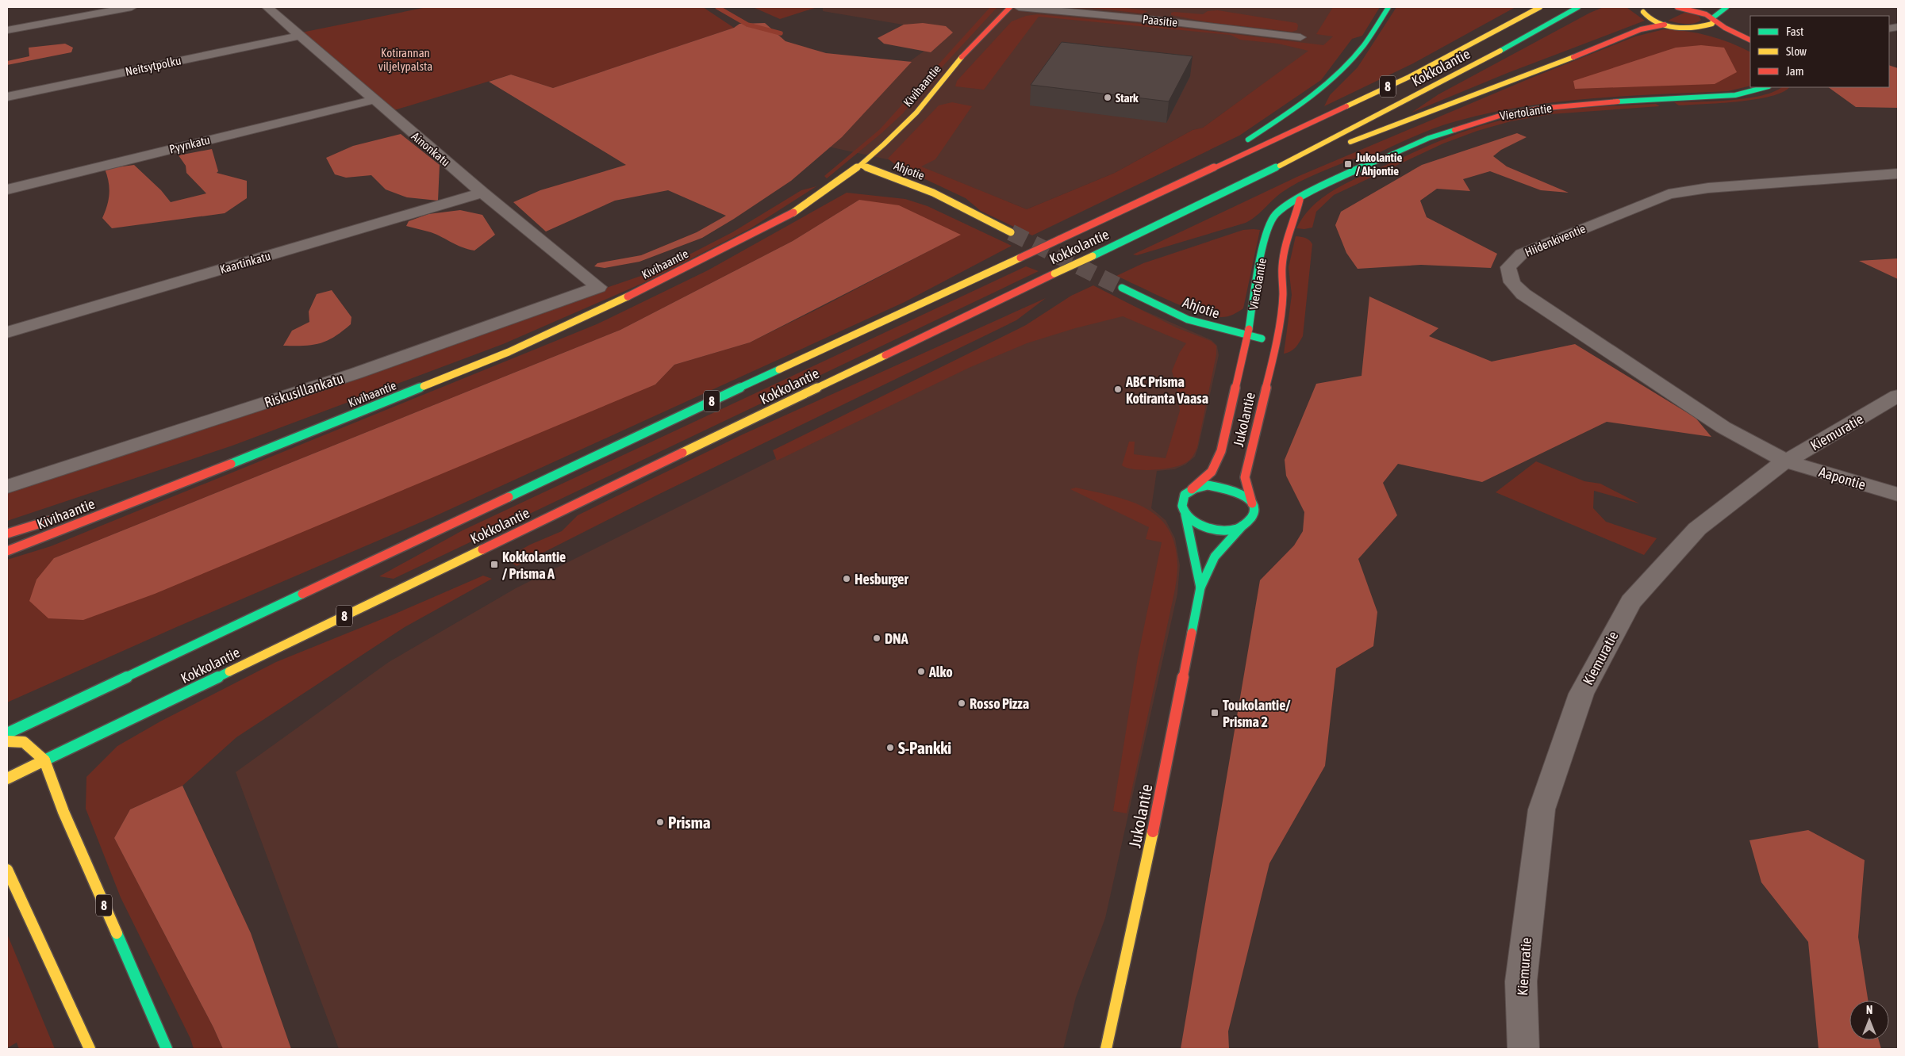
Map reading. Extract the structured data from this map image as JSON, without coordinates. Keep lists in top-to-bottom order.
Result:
{
  "streets": {
    "main road": [
      "Kokkolantie",
      "Kivihaantie",
      "8",
      "Viertolantie",
      "Ahjotie",
      "Jukolantie"
    ],
    "street": [
      "Paasitie",
      "Neitsytpolku",
      "Pyynkatu",
      "Ainonkatu",
      "Hiidenkiventie",
      "Kaartinkatu",
      "Riskusillankatu",
      "Kiemuratie",
      "Aapontie"
    ]
  },
  "crossings": [
    ["Neitsytpolku", "Ainonkatu"],
    ["Kokkolantie", "8"],
    ["Kivihaantie", "Ahjotie"],
    ["Viertolantie", "Ahjotie"],
    ["Viertolantie", "Jukolantie"],
    ["Pyynkatu", "Ainonkatu"],
    ["Ainonkatu", "Kaartinkatu"],
    ["Ainonkatu", "Riskusillankatu"],
    ["Ahjotie", "Jukolantie"],
    ["Hiidenkiventie", "Kiemuratie"],
    ["Hiidenkiventie", "Aapontie"],
    ["Kiemuratie", "Aapontie"]
  ],
  "parks": ["Kotirannan viljelypalsta"],
  "places": {
    "other": [
      "Stark",
      "ABC Prisma Kotiranta Vaasa",
      "Hesburger",
      "DNA",
      "Alko",
      "Rosso Pizza",
      "S-Pankki",
      "Prisma"
    ],
    "transit": ["Jukolantie / Ahjontie", "Kokkolantie / Prisma A", "Toukolantie/ Prisma 2"]
  },
  "legend": ["Fast", "Slow", "Jam"],
  "north": "top"
}
